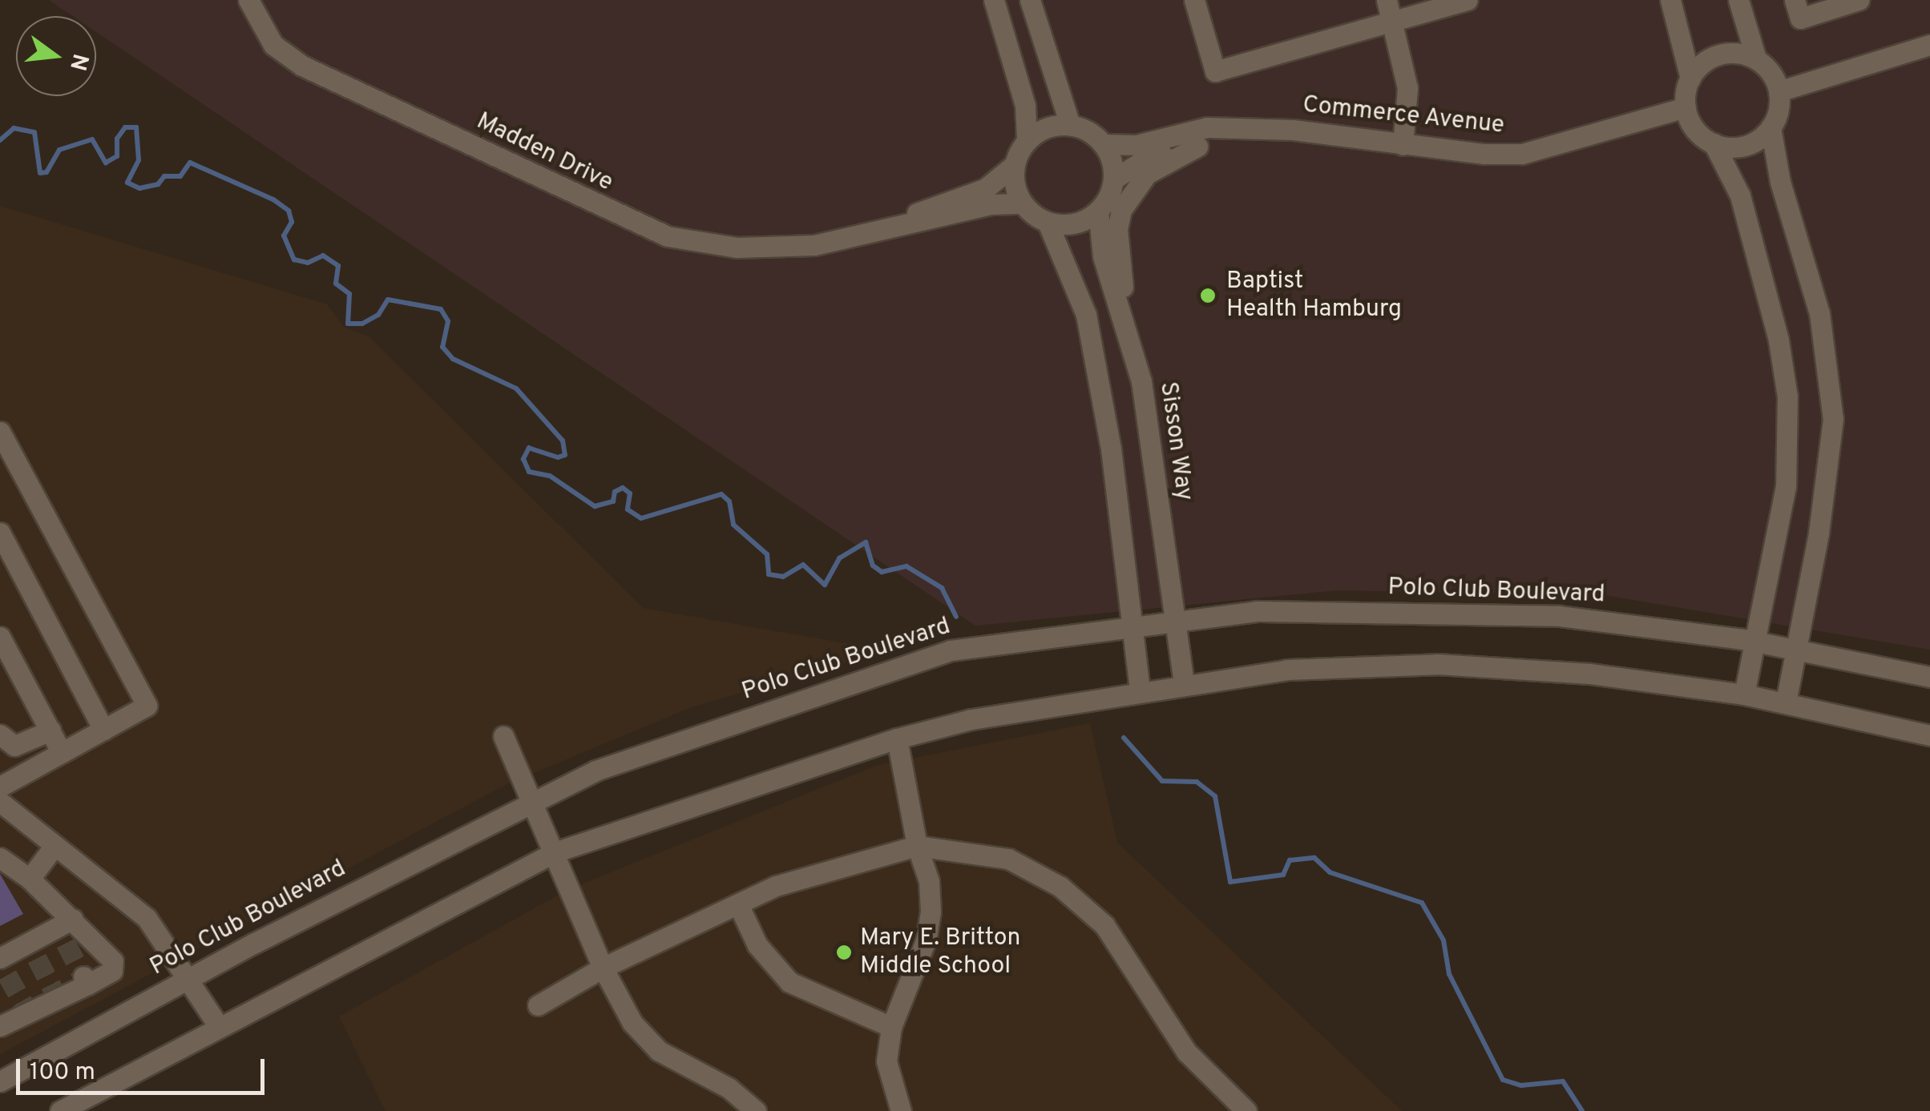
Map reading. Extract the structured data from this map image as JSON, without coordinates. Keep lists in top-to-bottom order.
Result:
{
  "streets": {
    "street": [
      "Commerce Avenue",
      "Madden Drive",
      "Sisson Way",
      "Polo Club Boulevard"
    ]
  },
  "crossings": [
    ["Commerce Avenue", "Madden Drive"],
    ["Commerce Avenue", "Sisson Way"],
    ["Madden Drive", "Sisson Way"],
    ["Sisson Way", "Polo Club Boulevard"]
  ],
  "places": ["Baptist Health Hamburg", "Mary E. Britton Middle School"],
  "scale_bar": "100 m",
  "north": "right"
}
